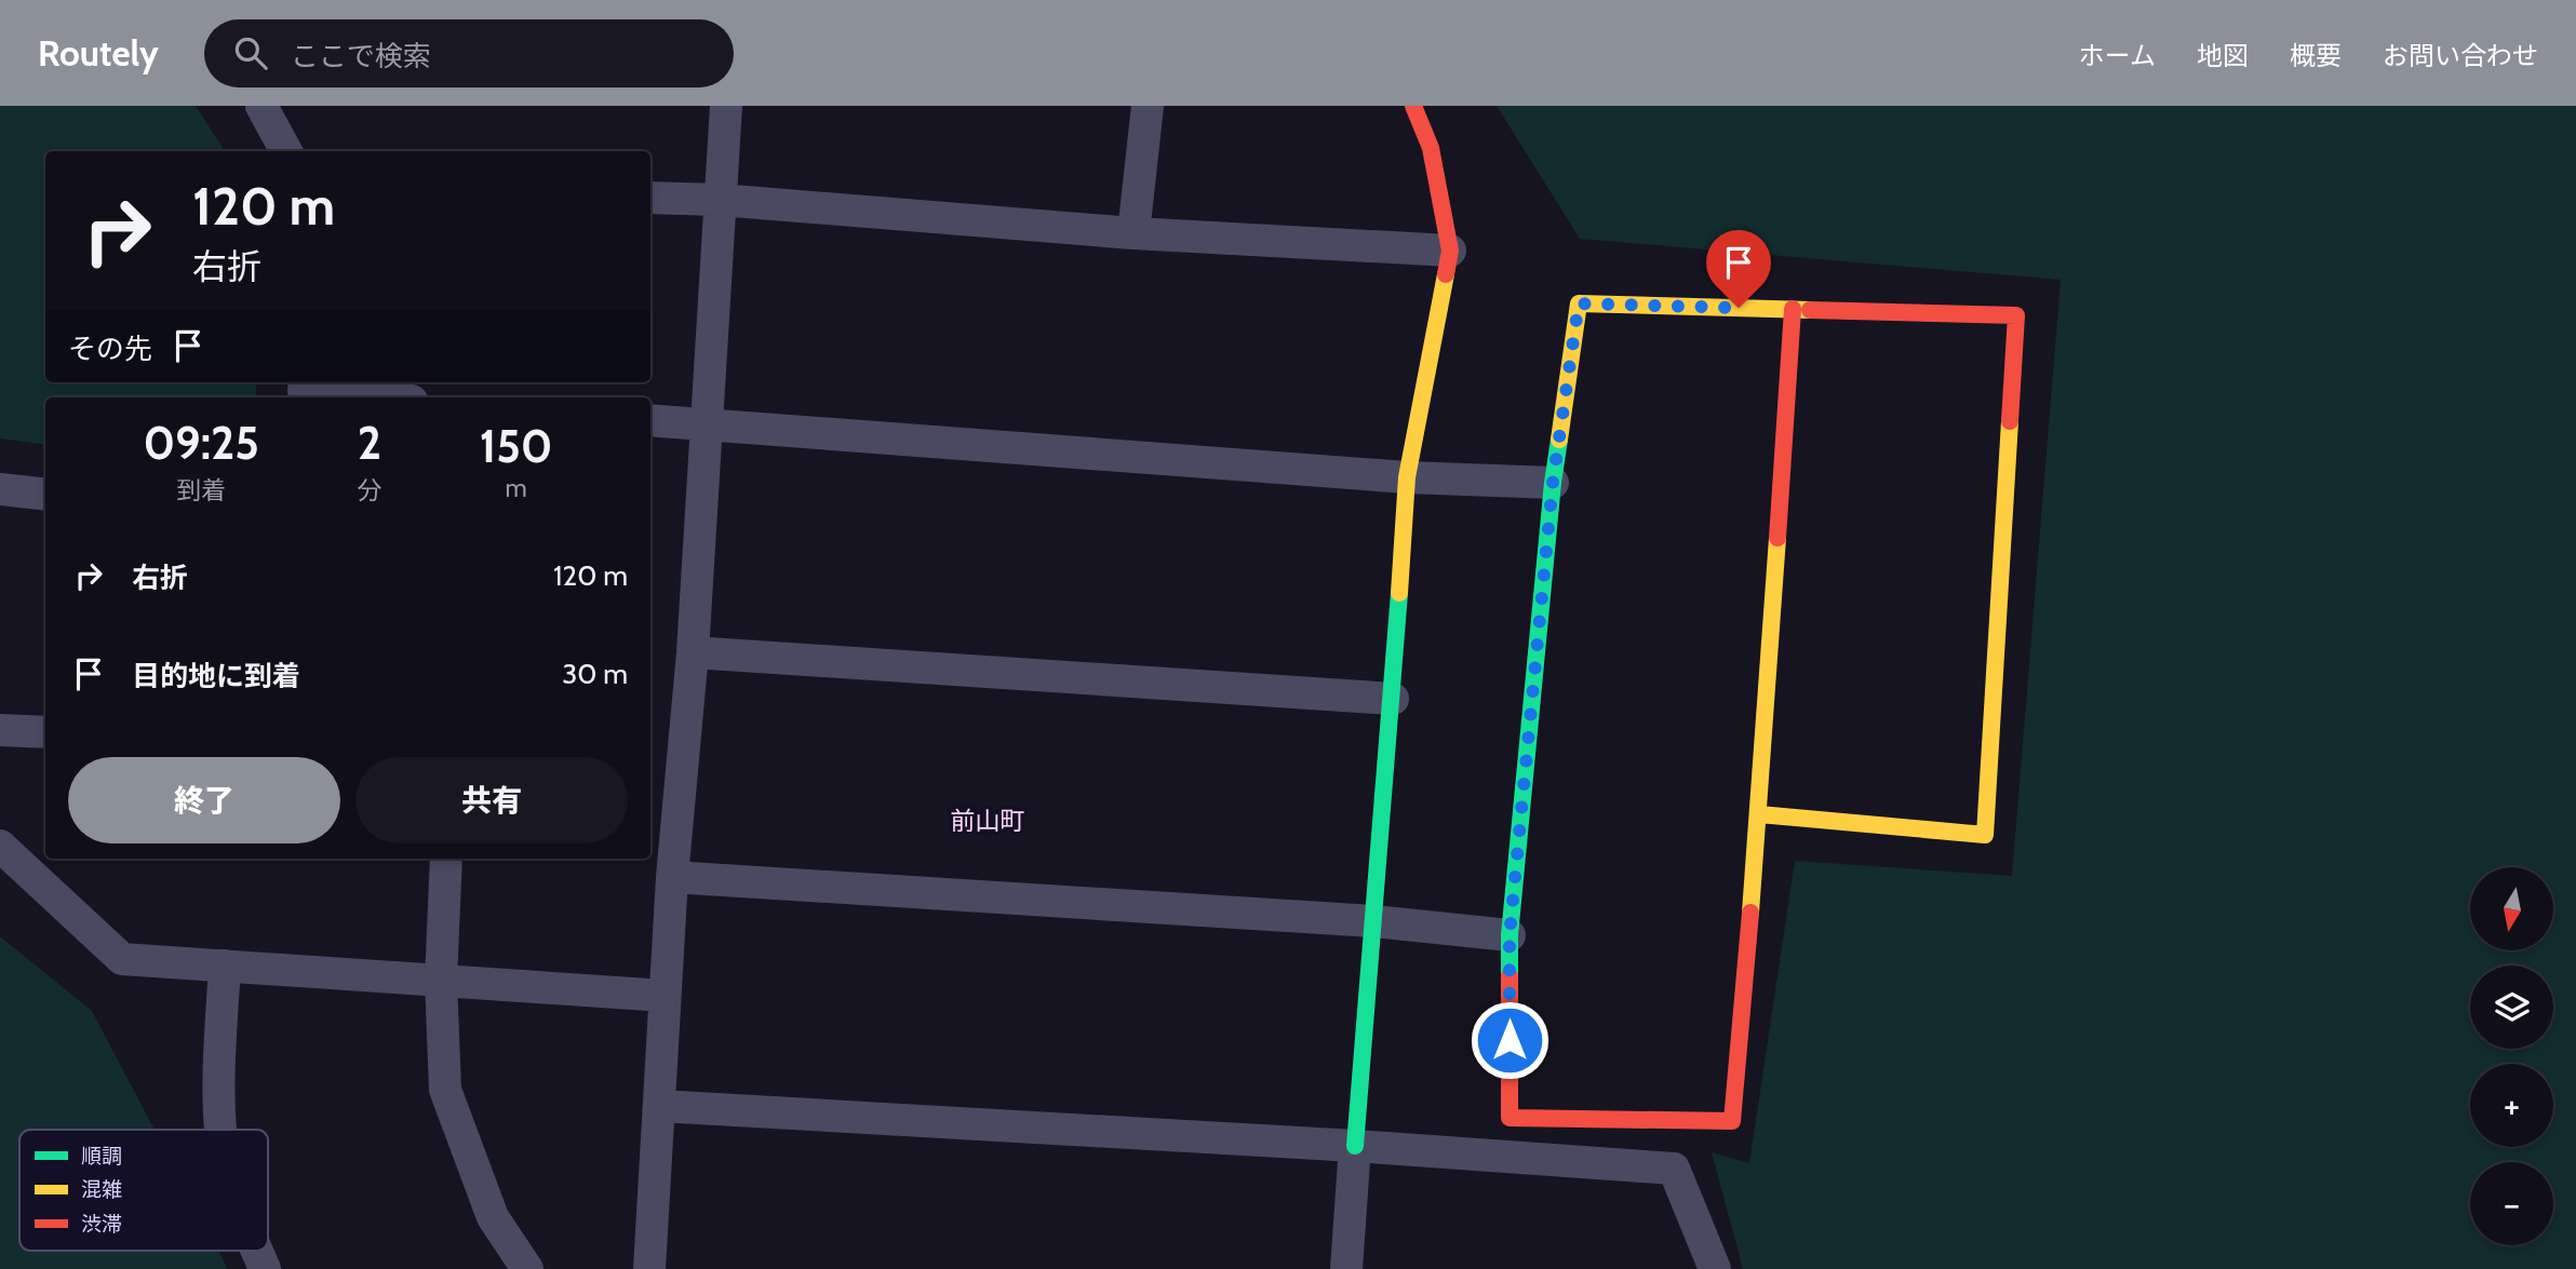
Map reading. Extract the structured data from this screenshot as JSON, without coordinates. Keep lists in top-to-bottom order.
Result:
{
  "districts": ["前山町"],
  "legend": ["順調", "混雑", "渋滞"],
  "north": "bottom",
  "page": {
    "header": "Routely",
    "search": "ここで検索",
    "nav": [
      "ホーム",
      "地図",
      "概要",
      "お問い合わせ"
    ],
    "turn": ["120 m", "右折"],
    "then": "その先",
    "eta": [
      "09:25",
      "到着",
      "2",
      "分",
      "150",
      "m"
    ],
    "list": [
      {
        "name": "右折",
        "value": "120 m"
      },
      {
        "name": "目的地に到着",
        "value": "30 m"
      }
    ],
    "buttons": ["終了", "共有"],
    "map_buttons": ["+", "−"]
  }
}
